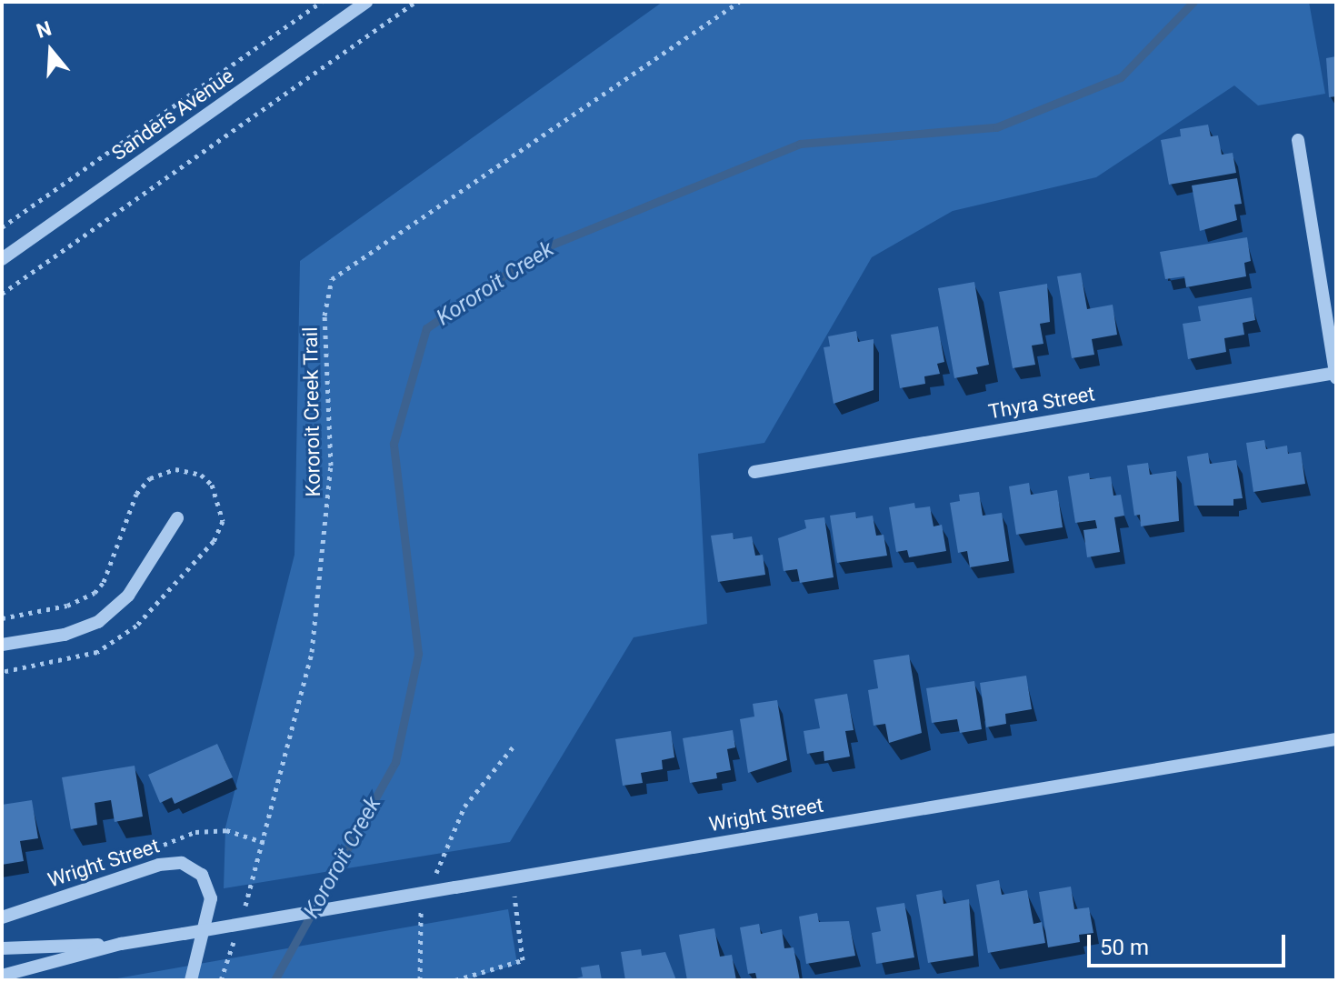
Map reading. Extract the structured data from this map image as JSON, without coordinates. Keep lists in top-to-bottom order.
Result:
{
  "streets": {
    "street": ["Sanders Avenue", "Thyra Street", "Wright Street"],
    "path": ["Kororoit Creek Trail"]
  },
  "water": ["Kororoit Creek"],
  "scale_bar": "50 m",
  "north": "top"
}
